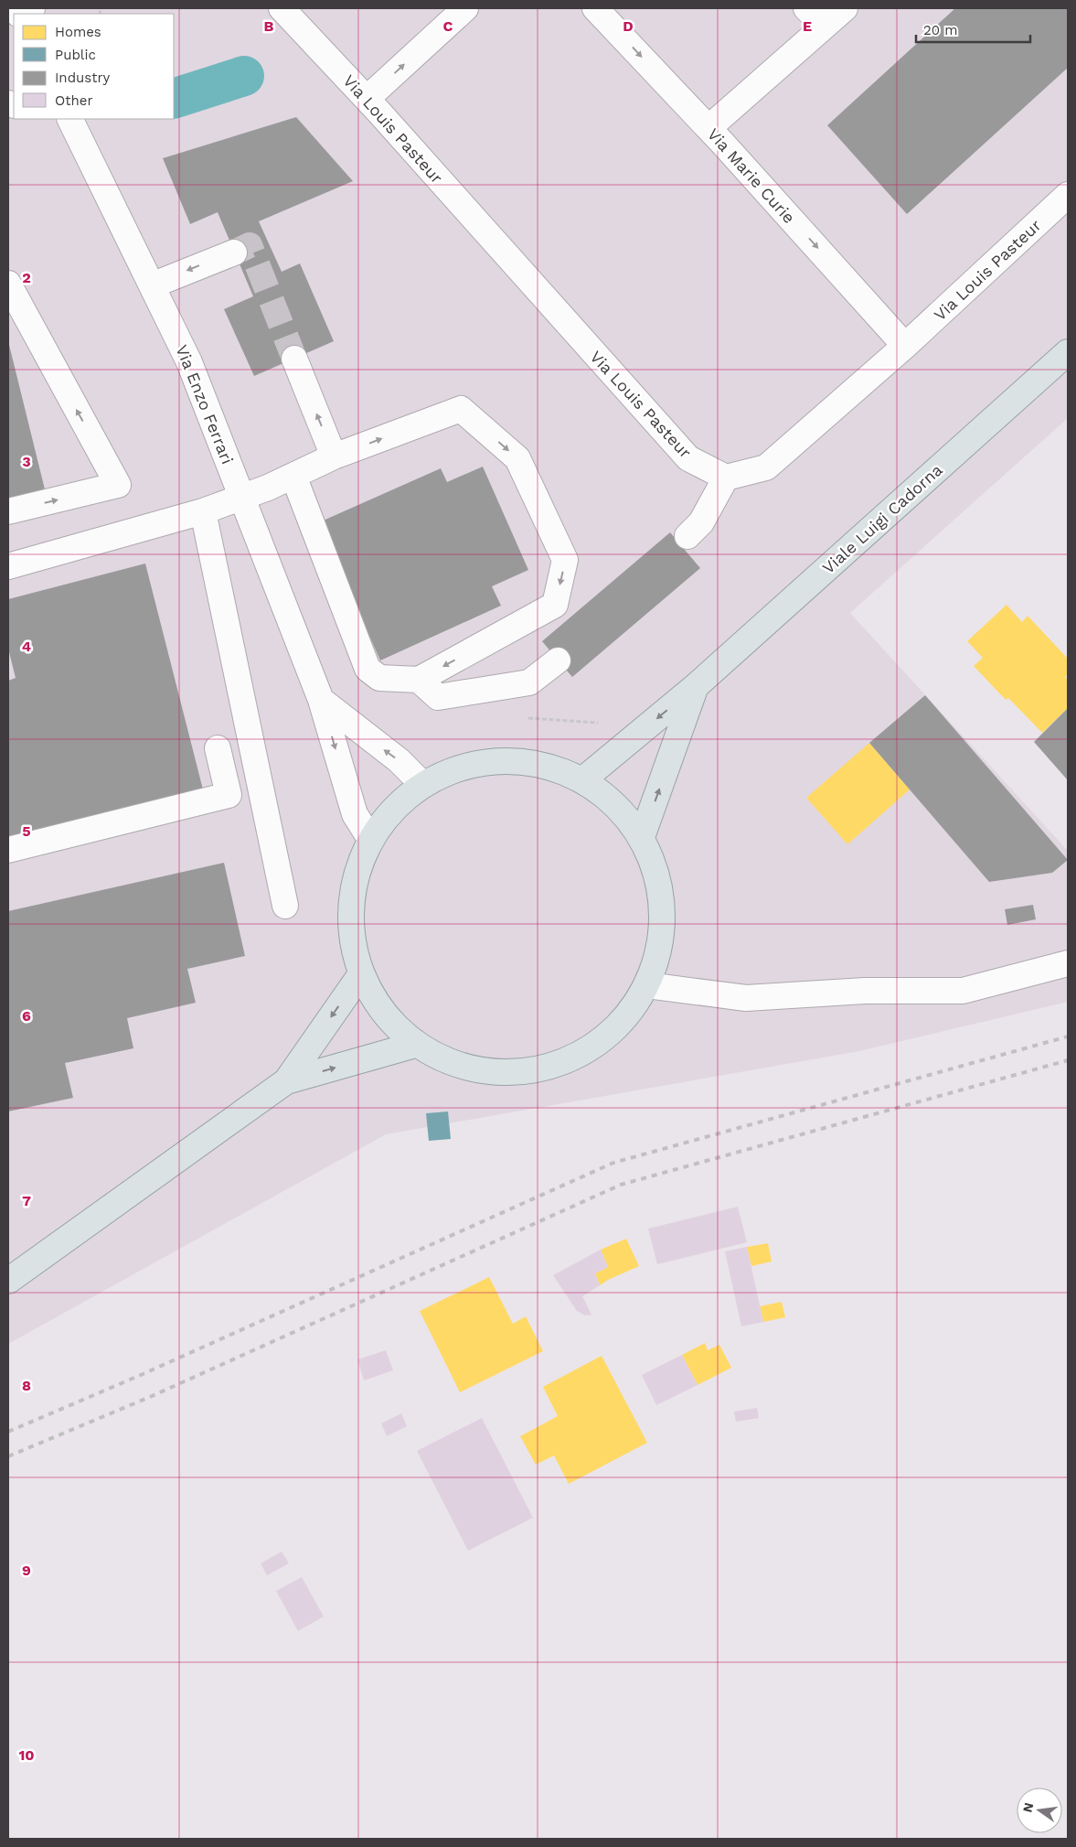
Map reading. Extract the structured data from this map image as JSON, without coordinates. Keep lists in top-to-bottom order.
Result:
{
  "streets": {
    "main road": ["Viale Luigi Cadorna"],
    "street": ["Via Louis Pasteur", "Via Marie Curie", "Via Enzo Ferrari"]
  },
  "crossings": [
    ["Via Louis Pasteur", "Via Marie Curie"]
  ],
  "one_way": ["Via Marie Curie"],
  "legend": [
    "Homes",
    "Public",
    "Industry",
    "Other"
  ],
  "scale_bar": "20 m",
  "north": "left",
  "grid": {
    "columns": [
      "B",
      "C",
      "D",
      "E"
    ],
    "rows": [
      "2",
      "3",
      "4",
      "5",
      "6",
      "7",
      "8",
      "9",
      "10"
    ]
  }
}
